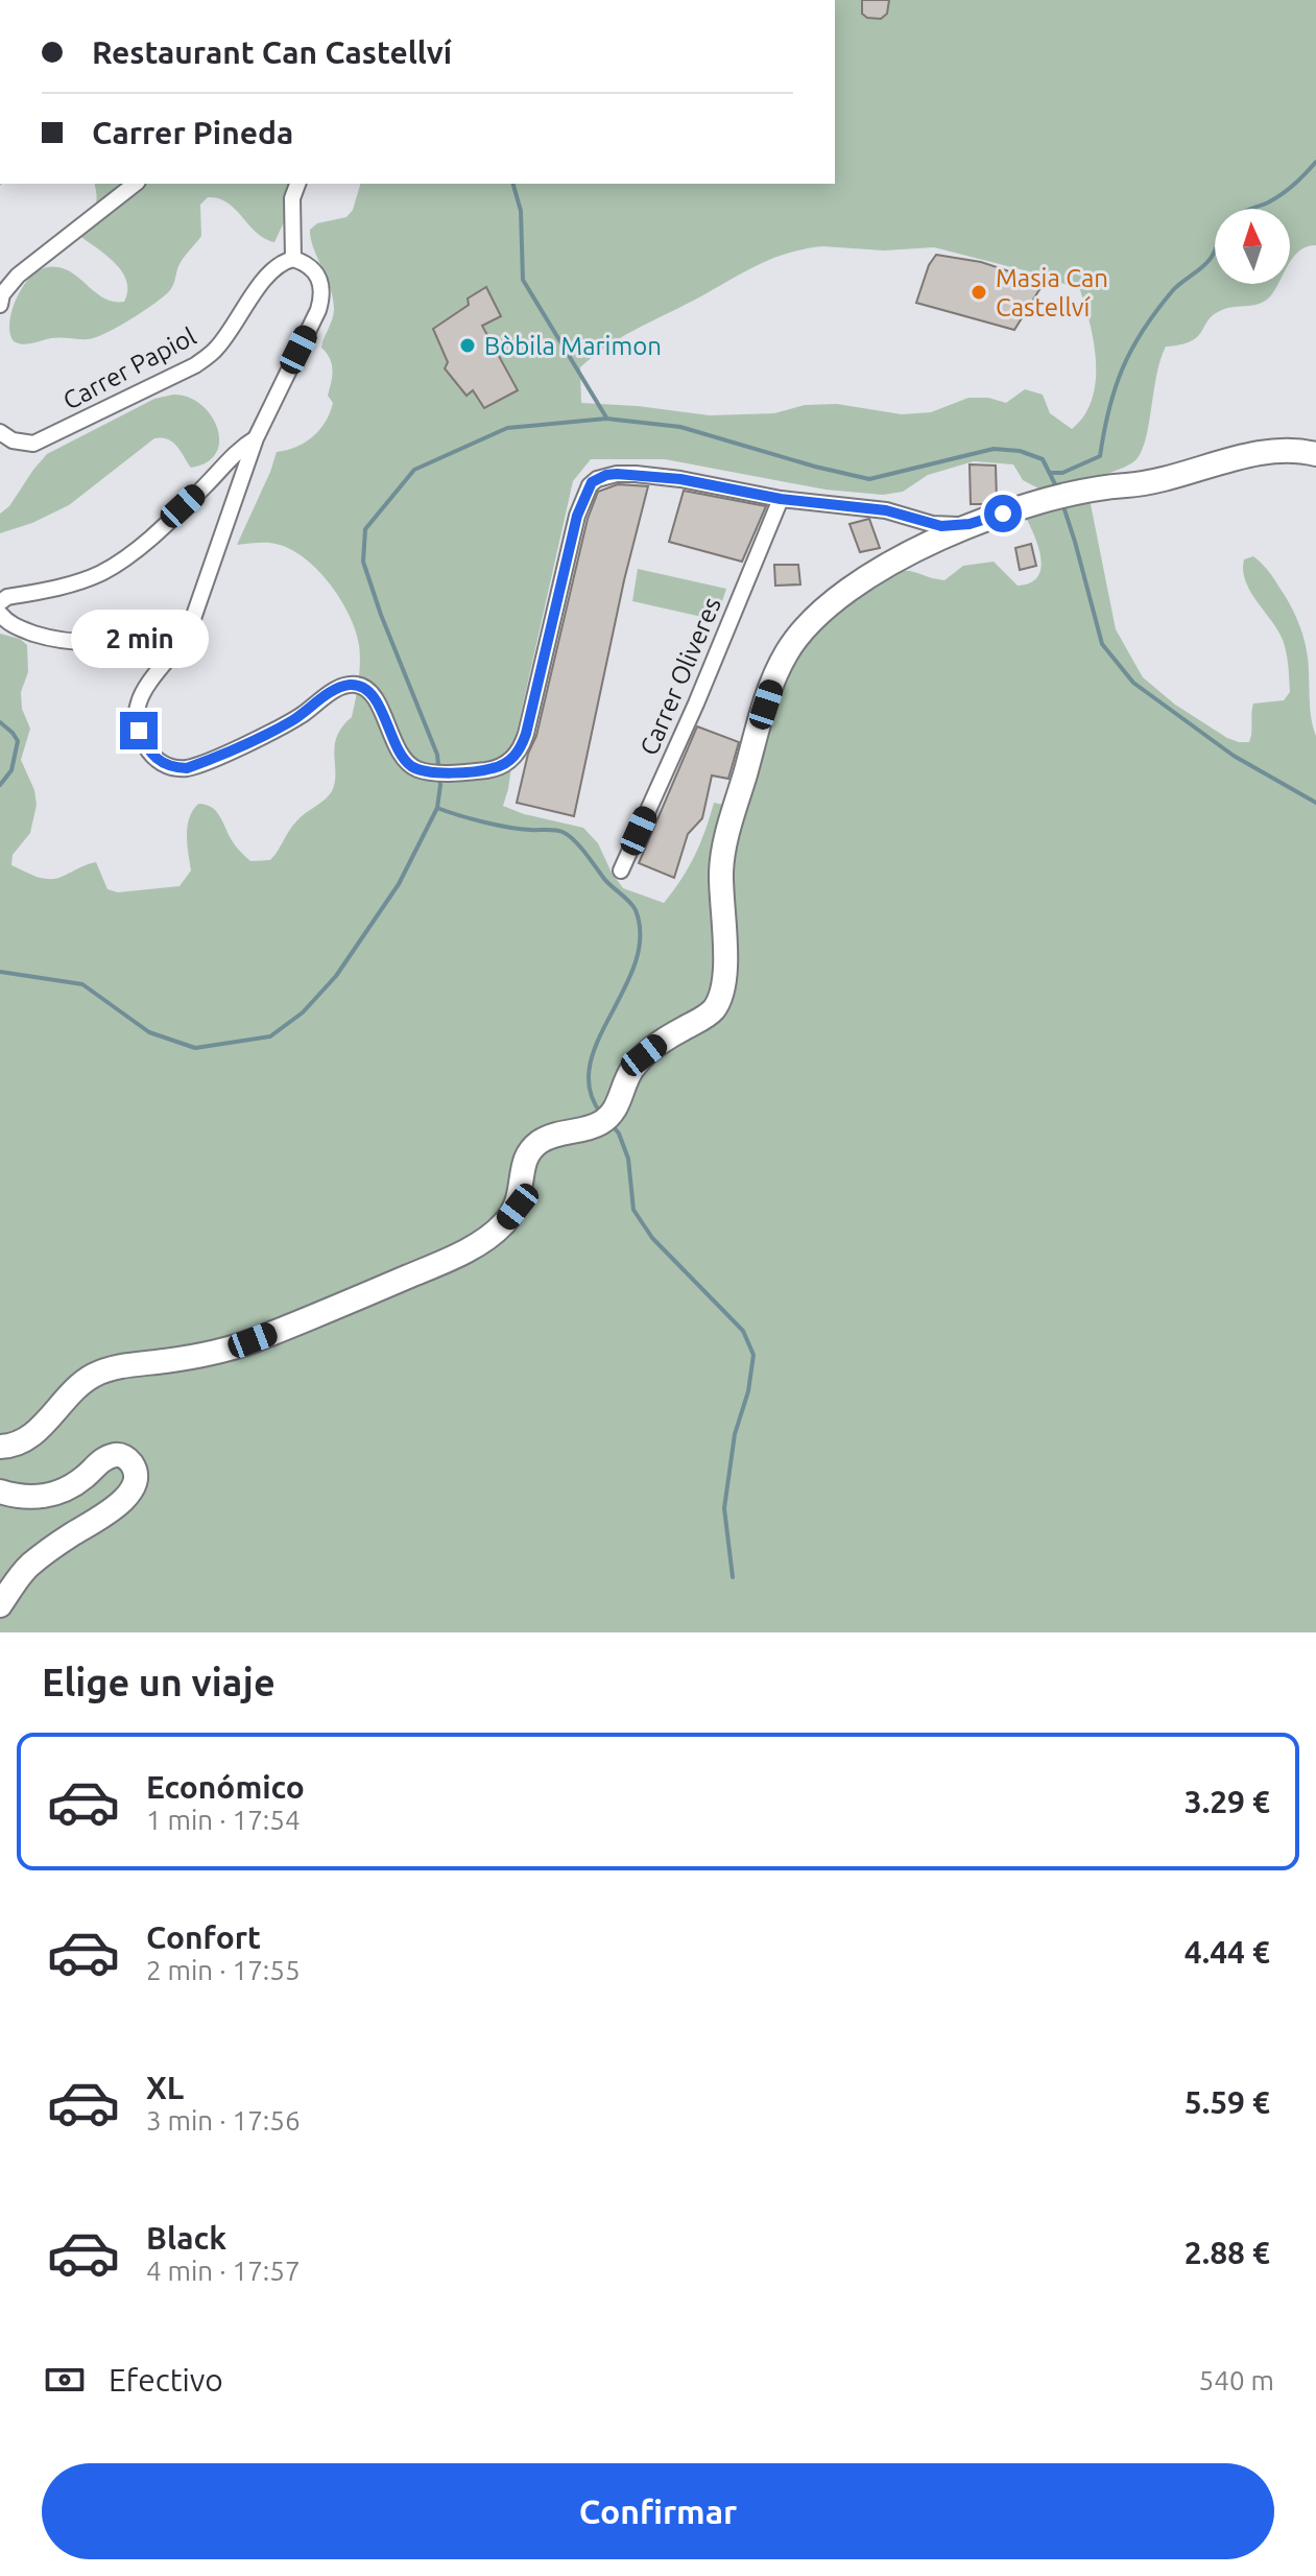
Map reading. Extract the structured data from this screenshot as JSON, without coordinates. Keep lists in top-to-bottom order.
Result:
{
  "streets": {
    "street": ["Carrer Papiol", "Carrer Oliveres"]
  },
  "places": ["Masia Can Castellví", "Bòbila Marimon"],
  "north": "top",
  "page": {
    "banner": ["Restaurant Can Castellví", "Carrer Pineda"],
    "bubble": "2 min",
    "heading": "Elige un viaje",
    "list": [
      {
        "name": "Económico",
        "note": "1 min · 17:54",
        "value": "3.29 €"
      },
      {
        "name": "Confort",
        "note": "2 min · 17:55",
        "value": "4.44 €"
      },
      {
        "name": "XL",
        "note": "3 min · 17:56",
        "value": "5.59 €"
      },
      {
        "name": "Black",
        "note": "4 min · 17:57",
        "value": "2.88 €"
      }
    ],
    "pay": ["Efectivo", "540 m"],
    "buttons": "Confirmar"
  }
}
